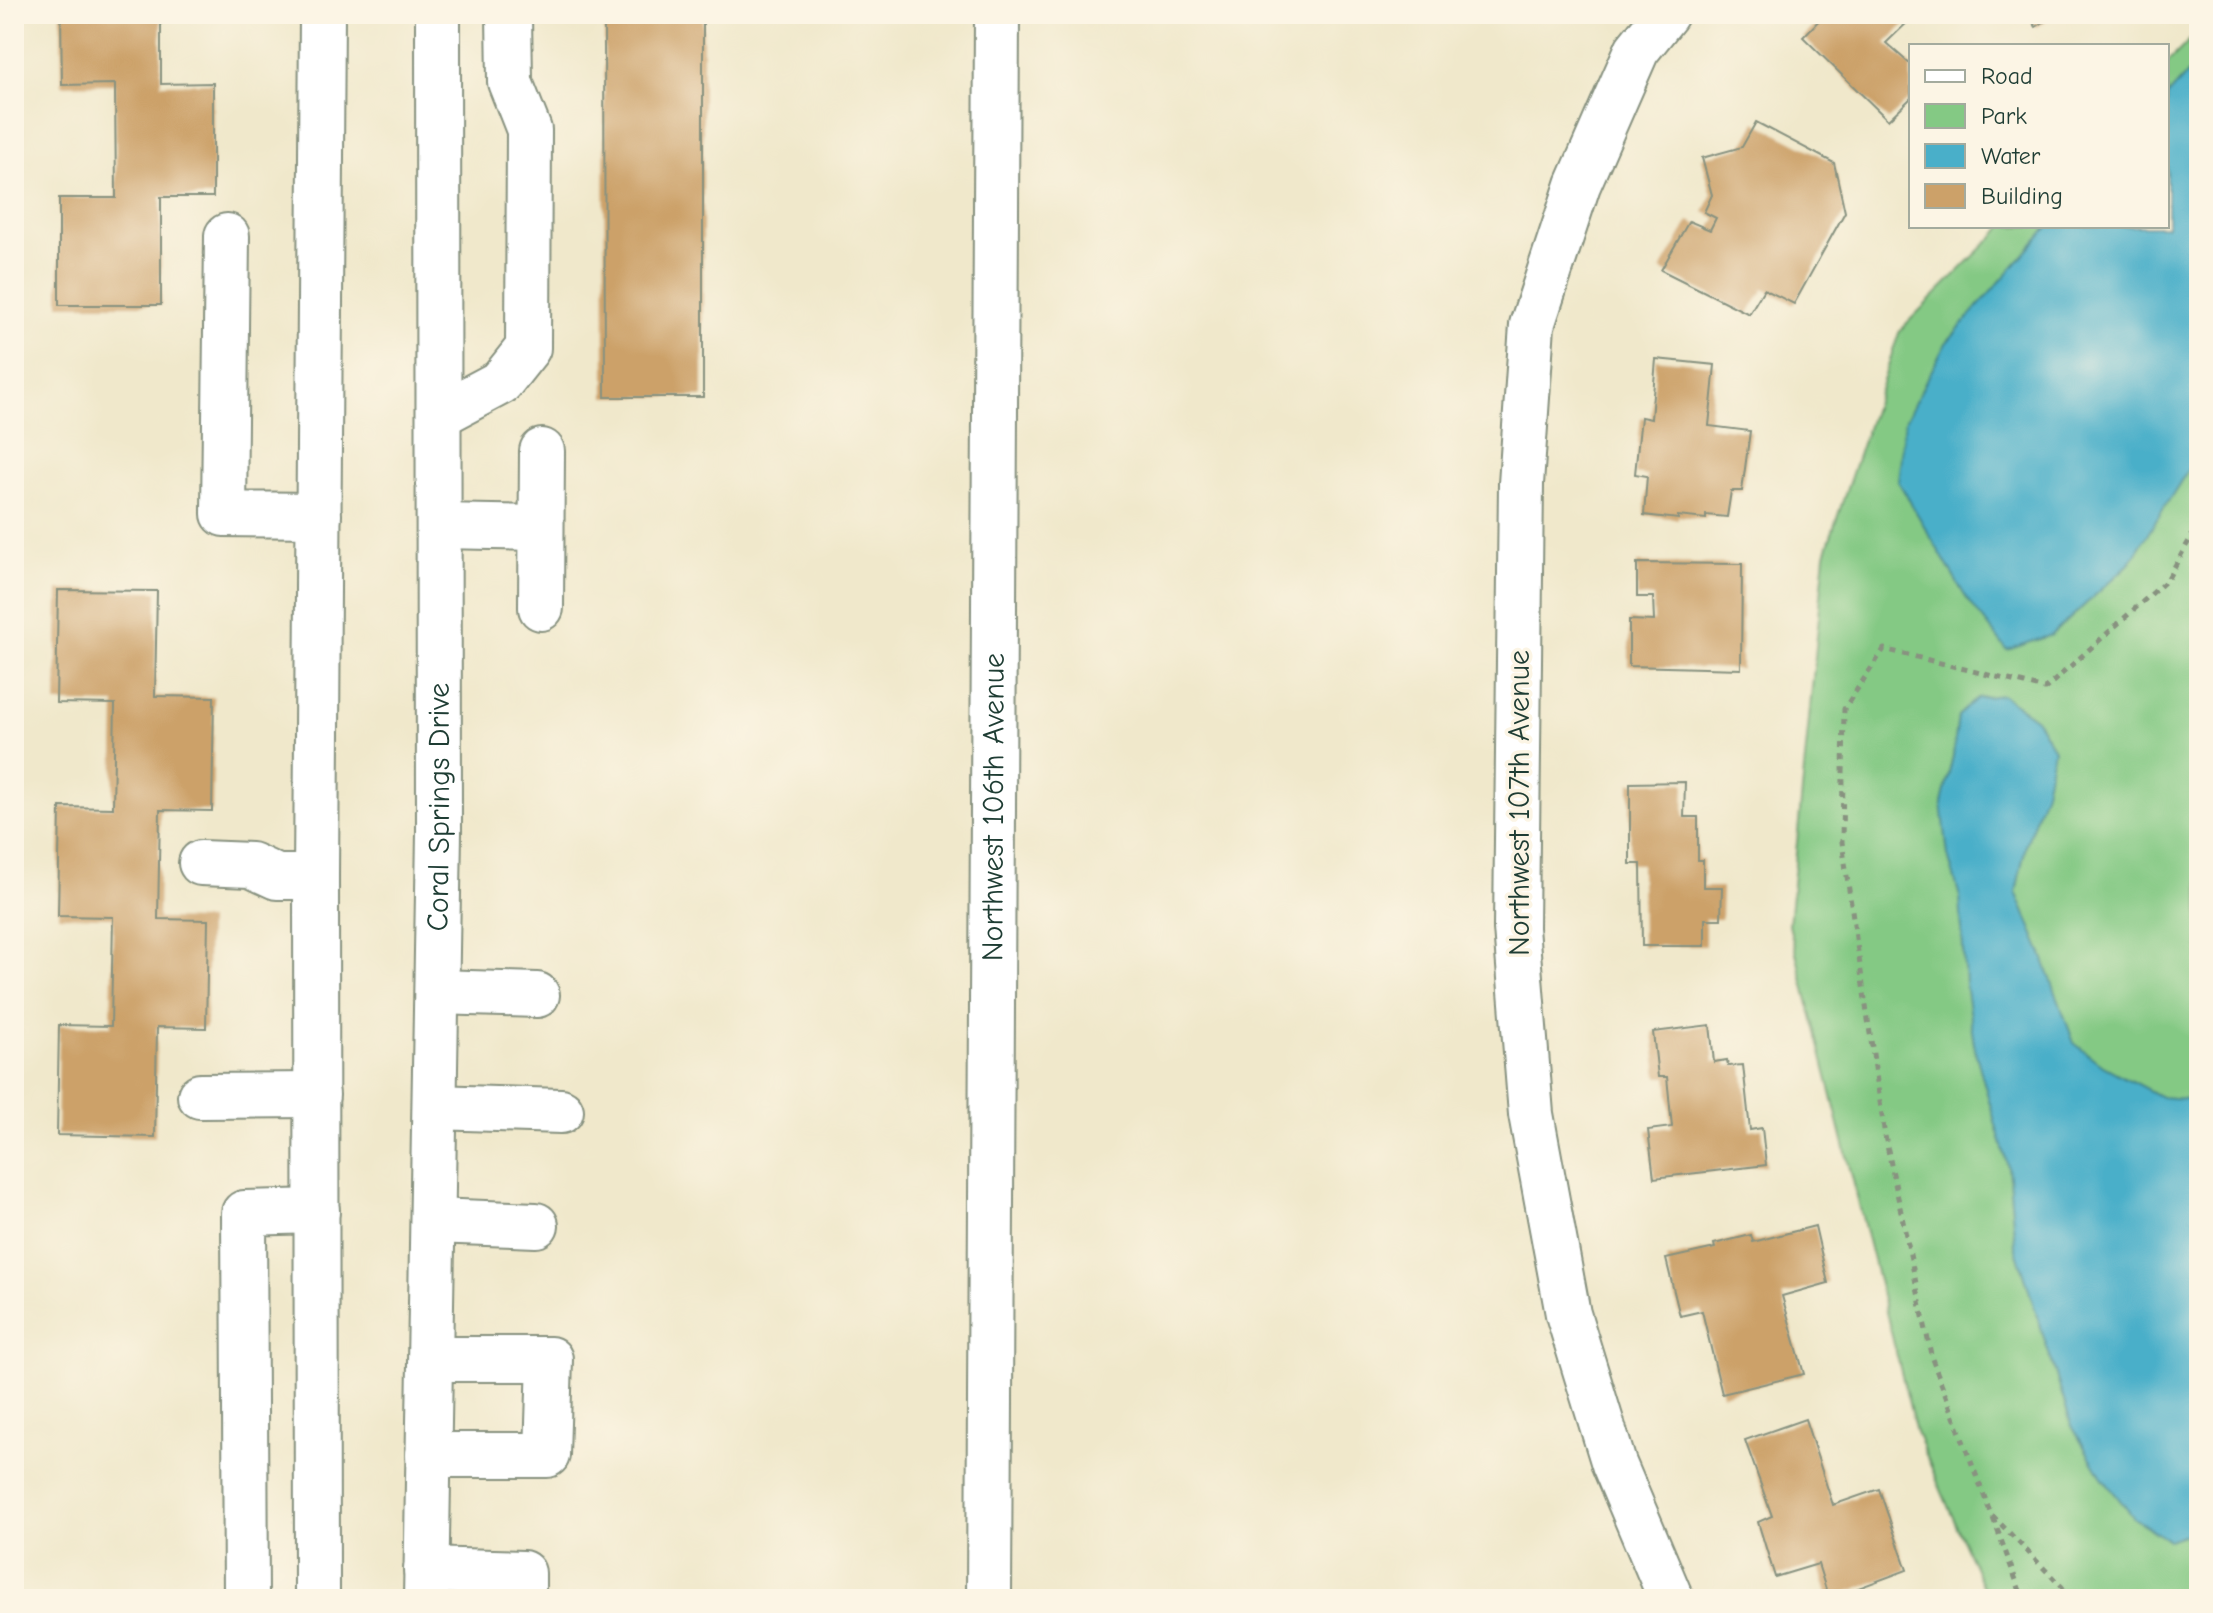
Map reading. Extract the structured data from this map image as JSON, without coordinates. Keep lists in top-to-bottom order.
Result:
{
  "streets": {
    "street": ["Northwest 107th Avenue", "Northwest 106th Avenue", "Coral Springs Drive"]
  },
  "legend": [
    "Road",
    "Park",
    "Water",
    "Building"
  ]
}
